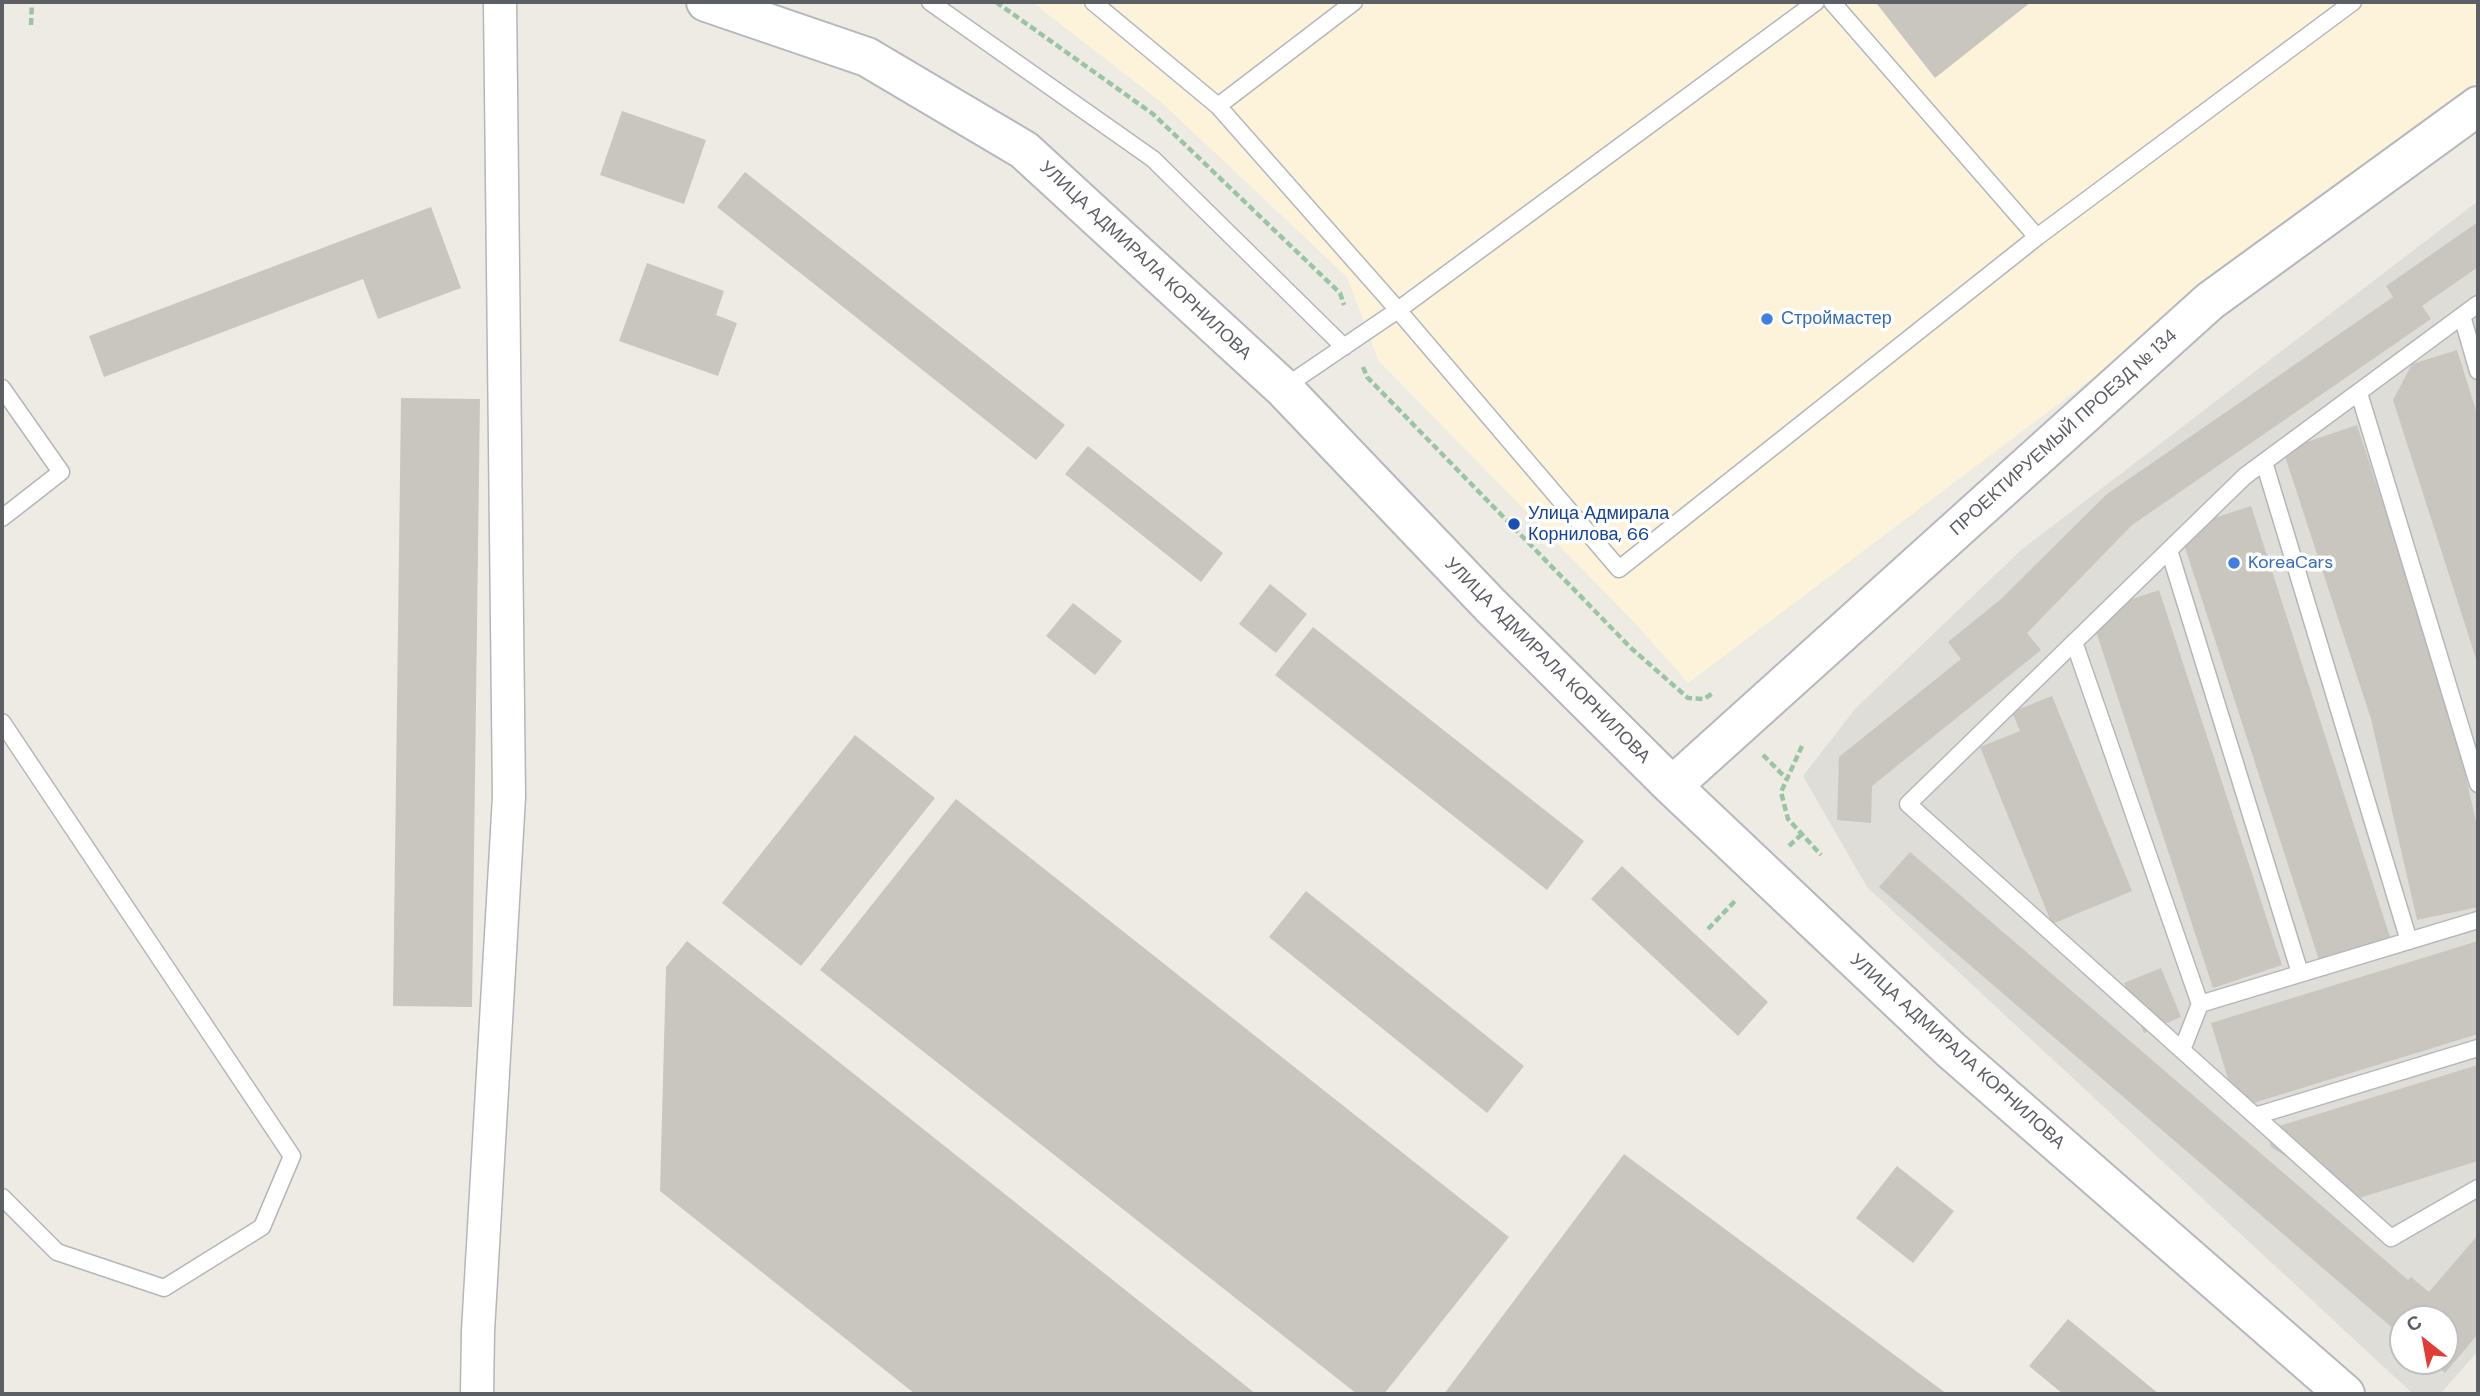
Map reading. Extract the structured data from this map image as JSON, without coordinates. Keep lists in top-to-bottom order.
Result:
{
  "streets": {
    "main road": ["УЛИЦА АДМИРАЛА КОРНИЛОВА", "ПРОЕКТИРУЕМЫЙ ПРОЕЗД № 134"]
  },
  "crossings": [
    ["УЛИЦА АДМИРАЛА КОРНИЛОВА", "ПРОЕКТИРУЕМЫЙ ПРОЕЗД № 134"]
  ],
  "places": ["Строймастер", "Улица Адмирала Корнилова, 66", "KoreaCars"],
  "north": "top left"
}
